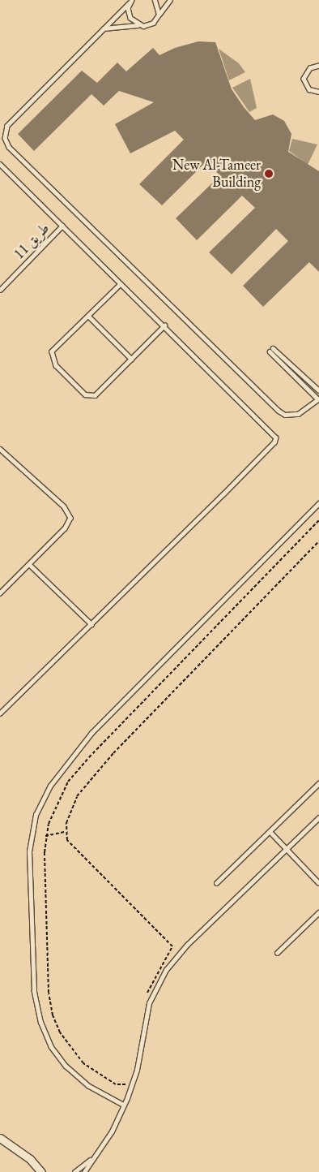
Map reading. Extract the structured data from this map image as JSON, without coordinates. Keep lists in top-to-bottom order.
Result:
{
  "streets": {
    "lane": ["طريق 11"]
  },
  "places": ["New Al-Tameer Building"]
}
